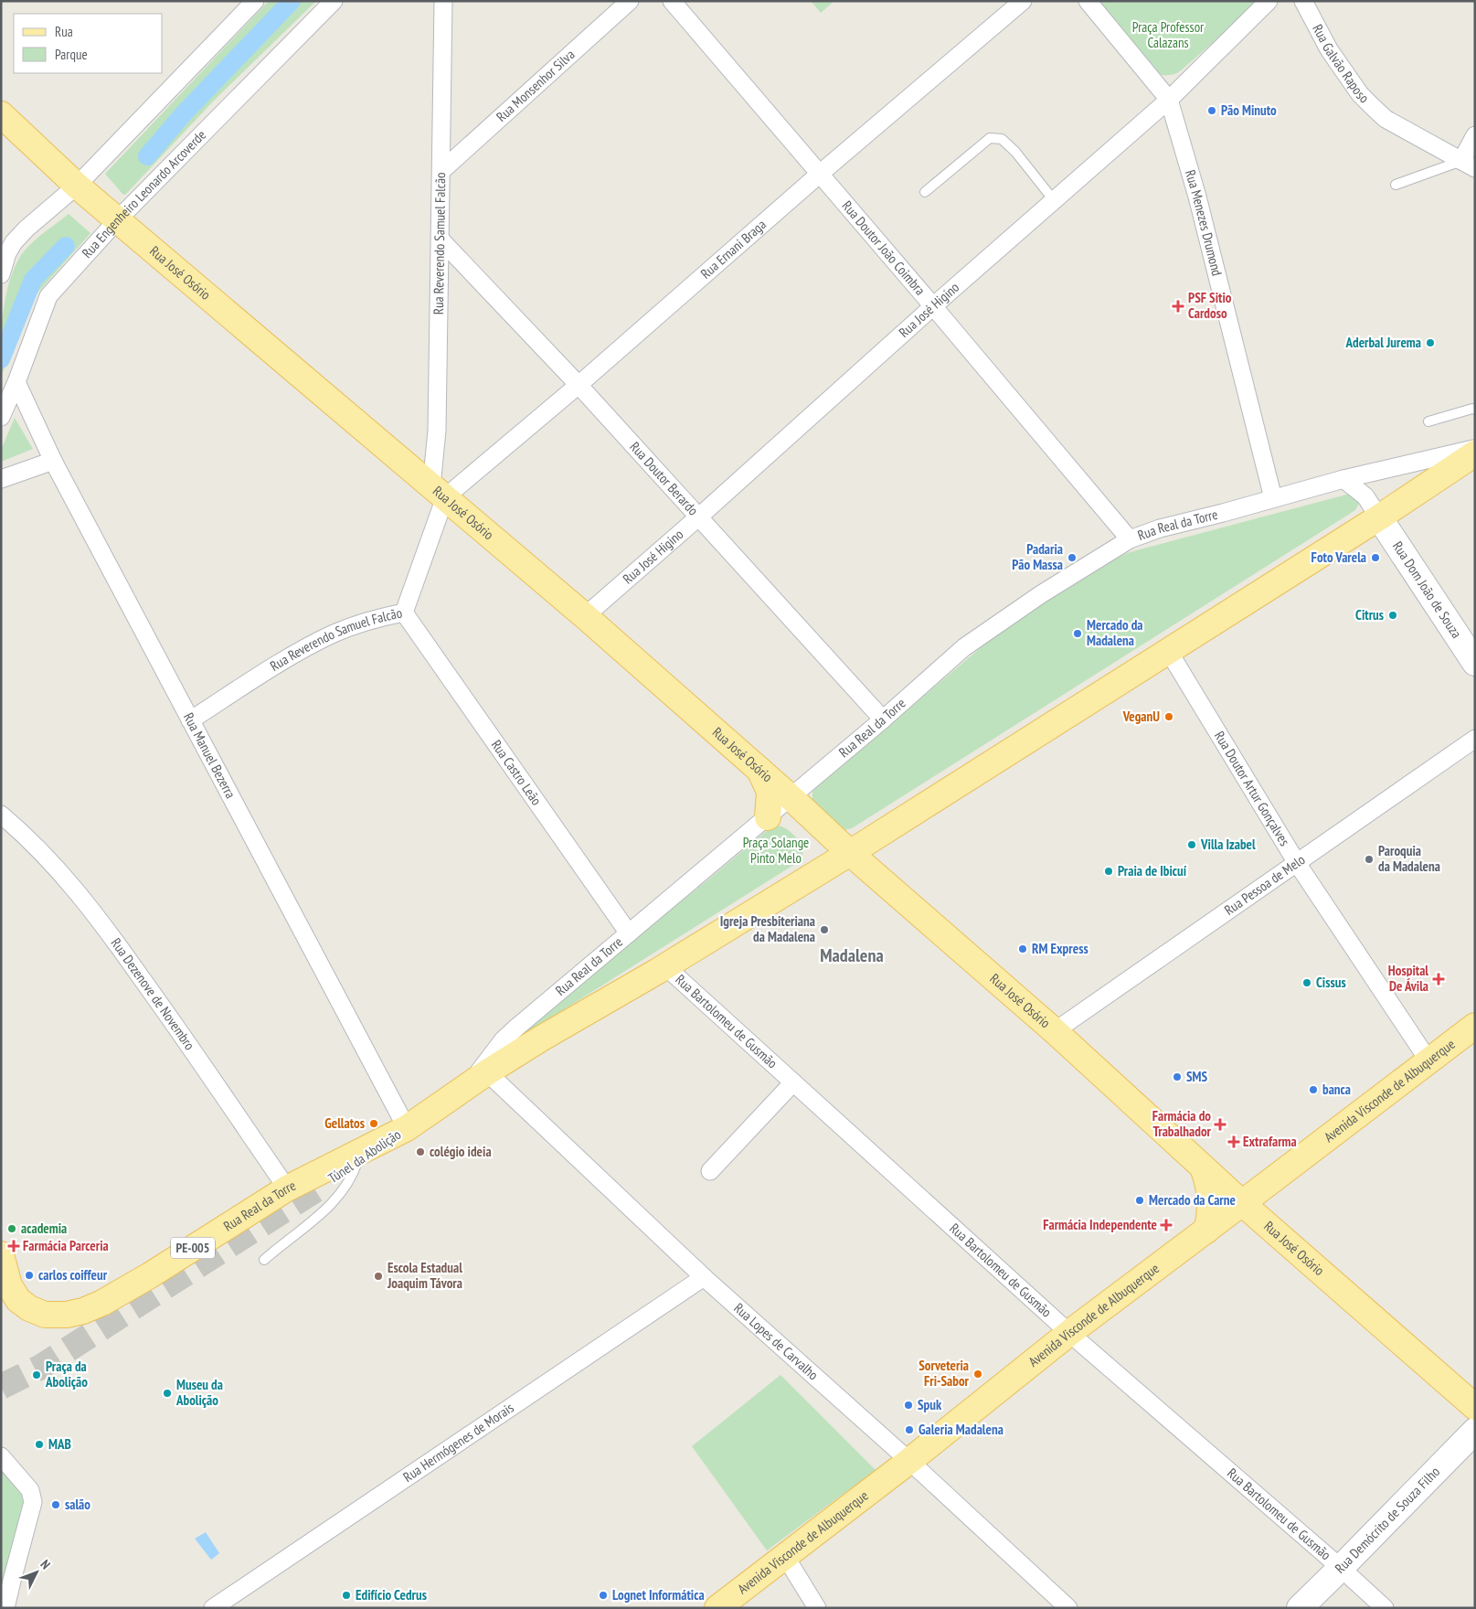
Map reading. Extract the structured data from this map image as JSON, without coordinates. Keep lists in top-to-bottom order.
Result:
{
  "streets": {
    "main road": [
      "Rua José Osório",
      "Rua Real da Torre",
      "Rua Dom João de Souza",
      "Avenida Visconde de Albuquerque",
      "Túnel da Abolição",
      "PE-005",
      "Rua Demócrito de Souza Filho"
    ],
    "street": [
      "Rua Galvão Raposo",
      "Rua Monsenhor Silva",
      "Rua Engenheiro Leonardo Arcoverde",
      "Rua Menezes Drumond",
      "Rua Reverendo Samuel Falcão",
      "Rua Doutor João Coimbra",
      "Rua Ernani Braga",
      "Rua José Higino",
      "Rua Doutor Berardo",
      "Rua Manuel Bezerra",
      "Rua Castro Leão",
      "Rua Doutor Artur Gonçalves",
      "Rua Pessoa de Melo",
      "Rua Dezenove de Novembro",
      "Rua Bartolomeu de Gusmão",
      "Rua Lopes de Carvalho",
      "Rua Hermógenes de Morais"
    ]
  },
  "crossings": [
    ["Rua Monsenhor Silva", "Rua Reverendo Samuel Falcão"],
    ["Rua Engenheiro Leonardo Arcoverde", "Rua José Osório"],
    ["Rua Engenheiro Leonardo Arcoverde", "Rua Manuel Bezerra"],
    ["Rua Menezes Drumond", "Rua José Higino"],
    ["Rua Menezes Drumond", "Rua Real da Torre"],
    ["Rua Reverendo Samuel Falcão", "Rua Ernani Braga"],
    ["Rua Reverendo Samuel Falcão", "Rua José Osório"],
    ["Rua Reverendo Samuel Falcão", "Rua Doutor Berardo"],
    ["Rua Reverendo Samuel Falcão", "Rua Manuel Bezerra"],
    ["Rua Reverendo Samuel Falcão", "Rua Castro Leão"],
    ["Rua Doutor João Coimbra", "Rua Ernani Braga"],
    ["Rua Doutor João Coimbra", "Rua José Higino"],
    ["Rua Doutor João Coimbra", "Rua Real da Torre"],
    ["Rua Ernani Braga", "Rua José Osório"],
    ["Rua Ernani Braga", "Rua Doutor Berardo"],
    ["Rua José Osório", "Rua José Higino"],
    ["Rua José Osório", "Rua Real da Torre"],
    ["Rua José Osório", "Rua Pessoa de Melo"],
    ["Rua José Osório", "Avenida Visconde de Albuquerque"],
    ["Rua José Higino", "Rua Doutor Berardo"],
    ["Rua Doutor Berardo", "Rua Real da Torre"],
    ["Rua Real da Torre", "Rua Dom João de Souza"],
    ["Rua Real da Torre", "Rua Manuel Bezerra"],
    ["Rua Real da Torre", "Rua Castro Leão"],
    ["Rua Real da Torre", "Rua Doutor Artur Gonçalves"],
    ["Rua Real da Torre", "Rua Dezenove de Novembro"],
    ["Rua Real da Torre", "Rua Bartolomeu de Gusmão"],
    ["Rua Real da Torre", "Túnel da Abolição"],
    ["Rua Real da Torre", "Rua Lopes de Carvalho"],
    ["Rua Manuel Bezerra", "Túnel da Abolição"],
    ["Rua Doutor Artur Gonçalves", "Rua Pessoa de Melo"],
    ["Rua Doutor Artur Gonçalves", "Avenida Visconde de Albuquerque"],
    ["Rua Bartolomeu de Gusmão", "Avenida Visconde de Albuquerque"],
    ["Rua Bartolomeu de Gusmão", "Rua Demócrito de Souza Filho"],
    ["Avenida Visconde de Albuquerque", "Rua Lopes de Carvalho"],
    ["Rua Lopes de Carvalho", "Rua Hermógenes de Morais"]
  ],
  "districts": ["Madalena"],
  "parks": ["Praça Professor Calazans", "Praça Solange Pinto Melo"],
  "places": {
    "other": [
      "Pão Minuto",
      "Aderbal Jurema",
      "Padaria Pão Massa",
      "Foto Varela",
      "Citrus",
      "Mercado da Madalena",
      "VeganU",
      "Villa Izabel",
      "Paroquia da Madalena",
      "Praia de Ibicuí",
      "Igreja Presbiteriana da Madalena",
      "RM Express",
      "Cissus",
      "SMS",
      "banca",
      "Gellatos",
      "colégio ideia",
      "Mercado da Carne",
      "academia",
      "carlos coiffeur",
      "Escola Estadual Joaquim Távora",
      "Sorveteria Fri-Sabor",
      "Praça da Abolição",
      "Museu da Abolição",
      "Spuk",
      "Galeria Madalena",
      "MAB",
      "salão",
      "Edifício Cedrus",
      "Lognet Informática"
    ],
    "health": [
      "PSF Sitio Cardoso",
      "Hospital De Ávila",
      "Farmácia do Trabalhador",
      "Extrafarma",
      "Farmácia Independente",
      "Farmácia Parceria"
    ]
  },
  "legend": ["Rua", "Parque"],
  "north": "top right"
}
